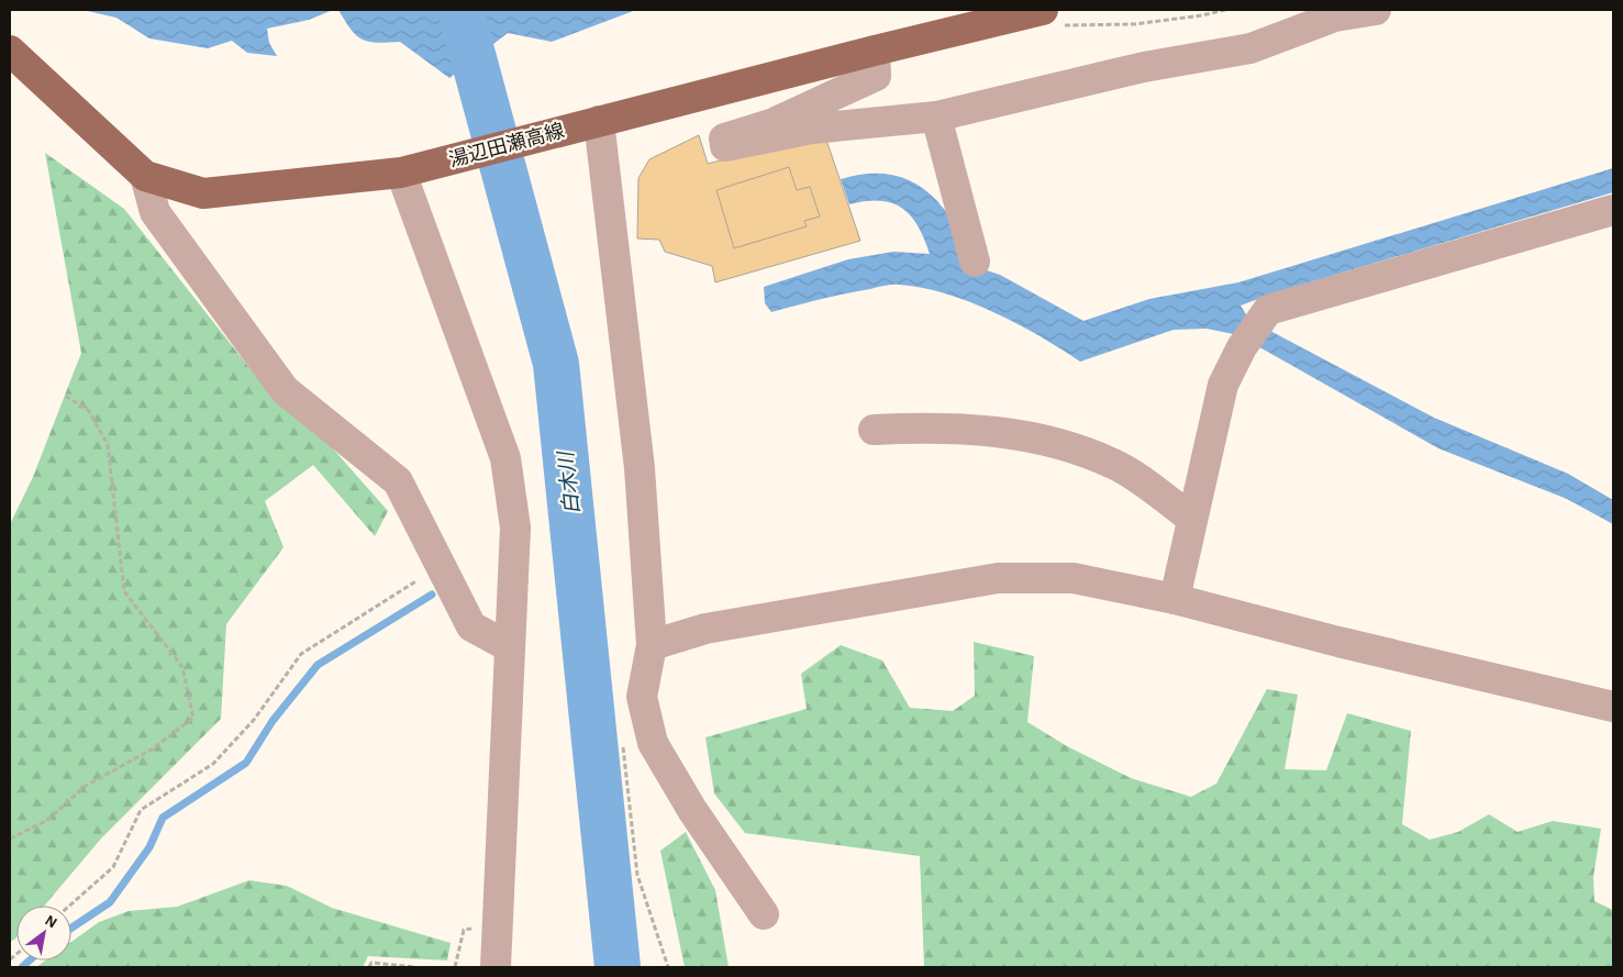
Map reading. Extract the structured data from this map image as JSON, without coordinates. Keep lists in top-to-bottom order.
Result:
{
  "streets": {
    "main road": ["湯辺田瀬高線"]
  },
  "water": ["白木川"],
  "north": "top right"
}
